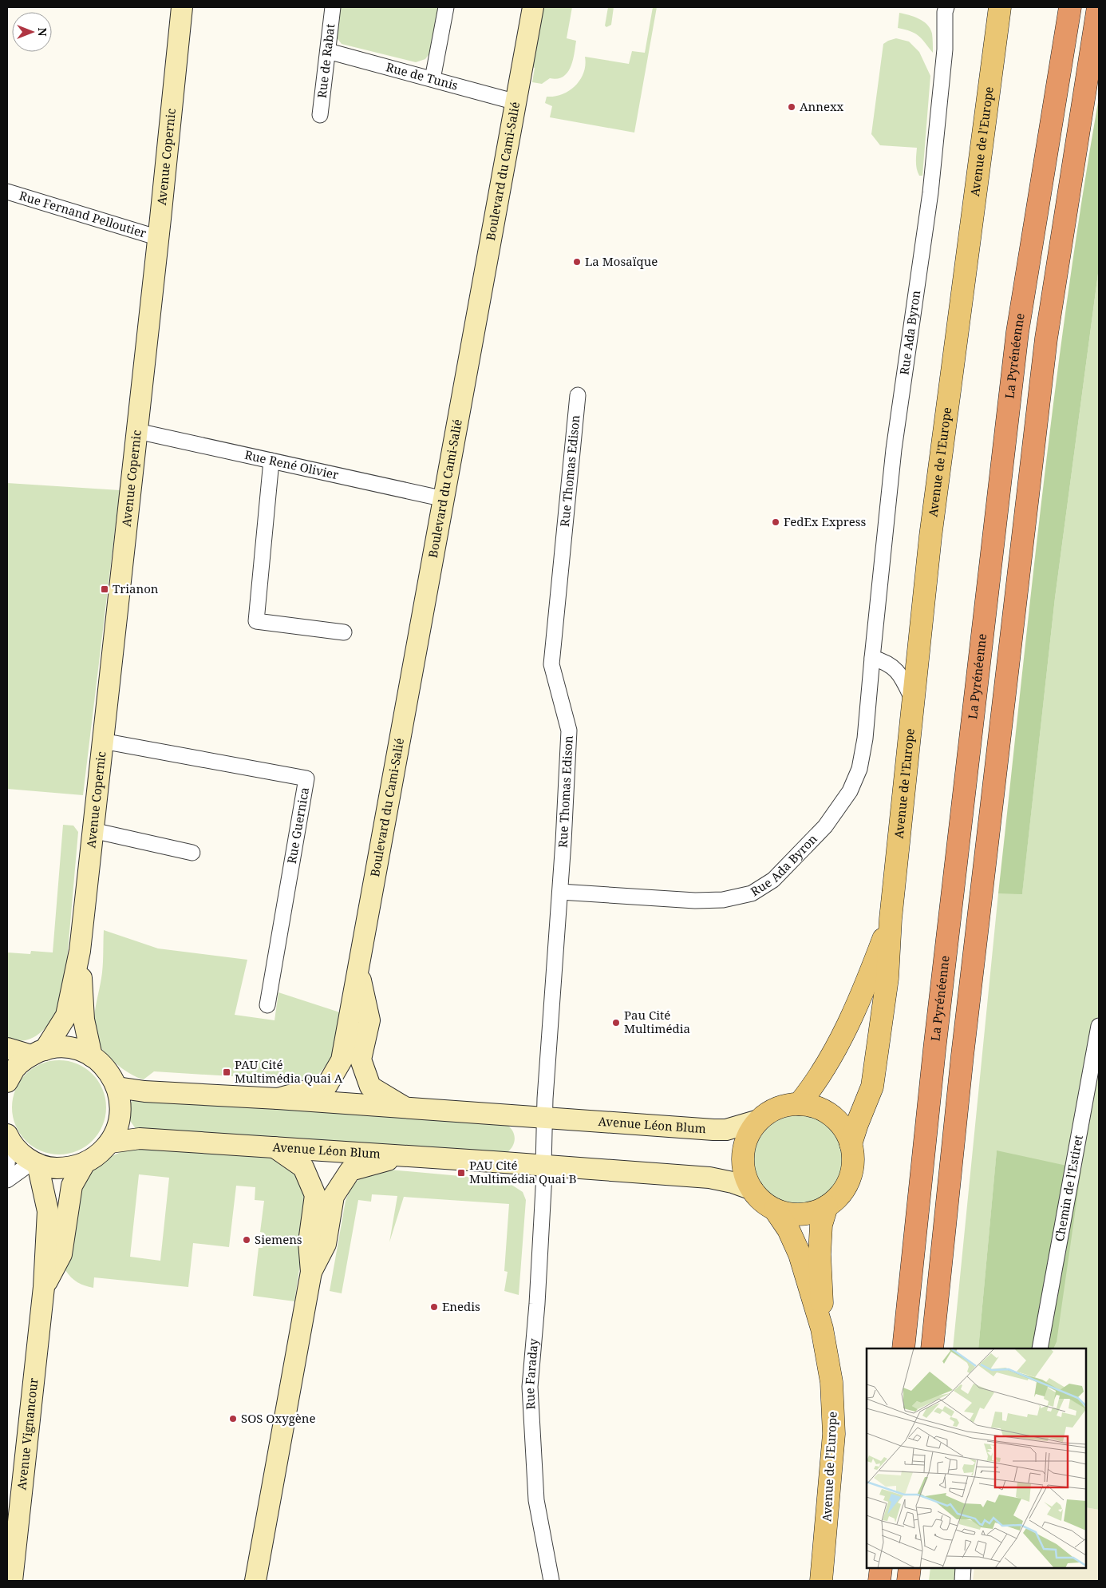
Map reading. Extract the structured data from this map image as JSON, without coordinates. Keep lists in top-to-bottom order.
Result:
{
  "streets": {
    "highway": ["La Pyrénéenne"],
    "main road": ["Avenue de l'Europe"],
    "street": [
      "Rue de Rabat",
      "Rue de Tunis",
      "Avenue Copernic",
      "Boulevard du Cami-Salié",
      "Rue Fernand Pelloutier",
      "Rue Ada Byron",
      "Rue René Olivier",
      "Rue Thomas Edison",
      "Rue Guernica",
      "Avenue Léon Blum",
      "Chemin de l'Estiret",
      "Rue Faraday",
      "Avenue Vignancour"
    ]
  },
  "crossings": [
    ["Rue de Rabat", "Rue de Tunis"],
    ["Rue de Tunis", "Boulevard du Cami-Salié"],
    ["Avenue de l'Europe", "Avenue Léon Blum"],
    ["Avenue Copernic", "Rue Fernand Pelloutier"],
    ["Avenue Copernic", "Rue René Olivier"],
    ["Avenue Copernic", "Rue Guernica"],
    ["Boulevard du Cami-Salié", "Rue René Olivier"],
    ["Boulevard du Cami-Salié", "Avenue Léon Blum"],
    ["Rue Ada Byron", "Rue Thomas Edison"],
    ["Rue Thomas Edison", "Avenue Léon Blum"],
    ["Avenue Léon Blum", "Rue Faraday"]
  ],
  "places": {
    "other": [
      "Annexx",
      "La Mosaïque",
      "FedEx Express",
      "Pau Cité Multimédia",
      "Siemens",
      "Enedis",
      "SOS Oxygène"
    ],
    "transit": ["Trianon", "PAU Cité Multimédia Quai A", "PAU Cité Multimédia Quai B"]
  },
  "north": "right"
}
